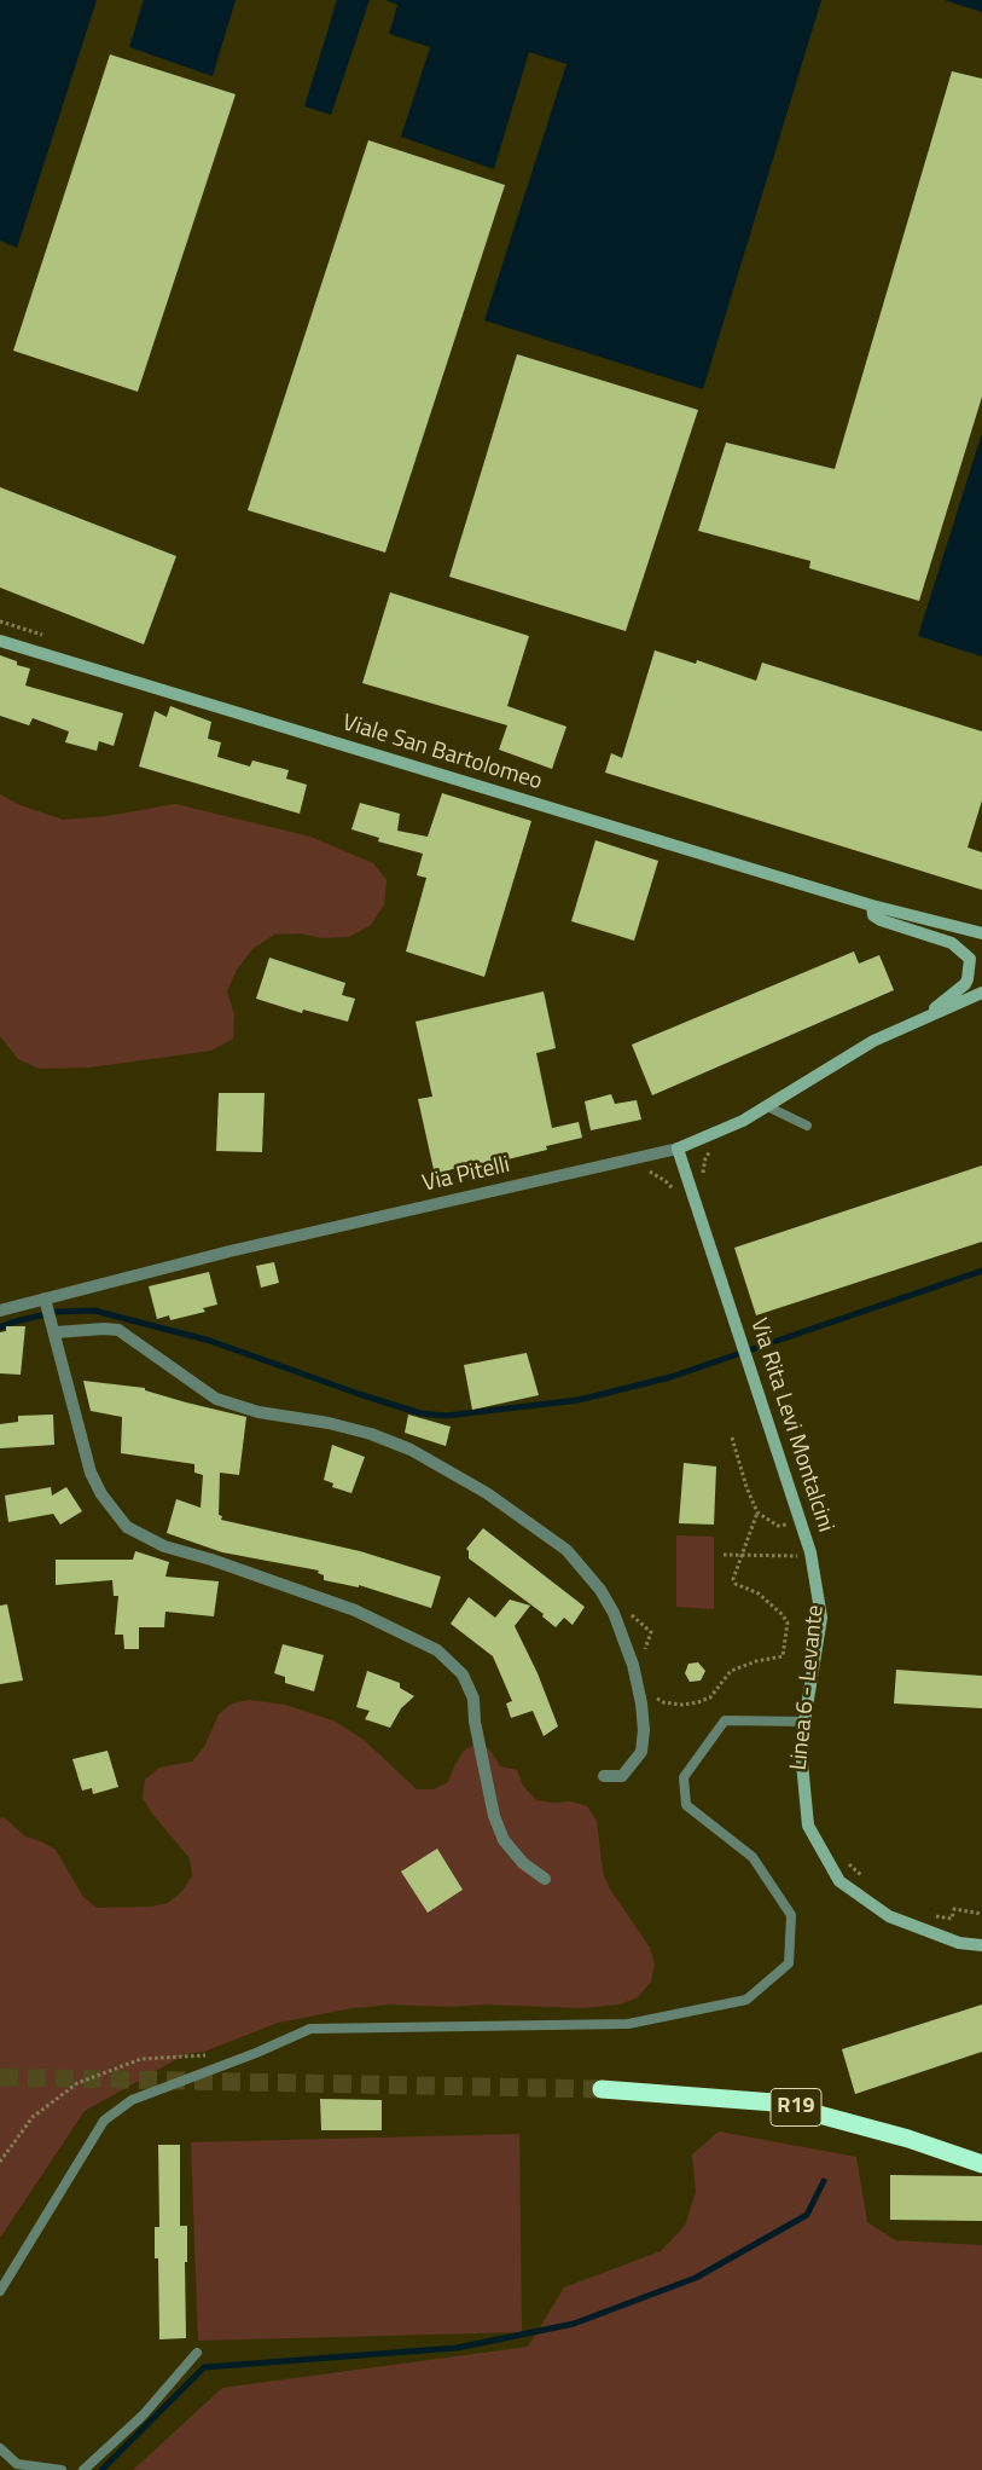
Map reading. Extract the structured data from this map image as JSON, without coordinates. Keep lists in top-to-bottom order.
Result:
{
  "streets": {
    "highway": ["R19"],
    "main road": ["Viale San Bartolomeo", "Via Pitelli", "Via Rita Levi Montalcini"]
  },
  "crossings": [
    ["Viale San Bartolomeo", "Via Pitelli"],
    ["Via Pitelli", "Via Rita Levi Montalcini"]
  ]
}
